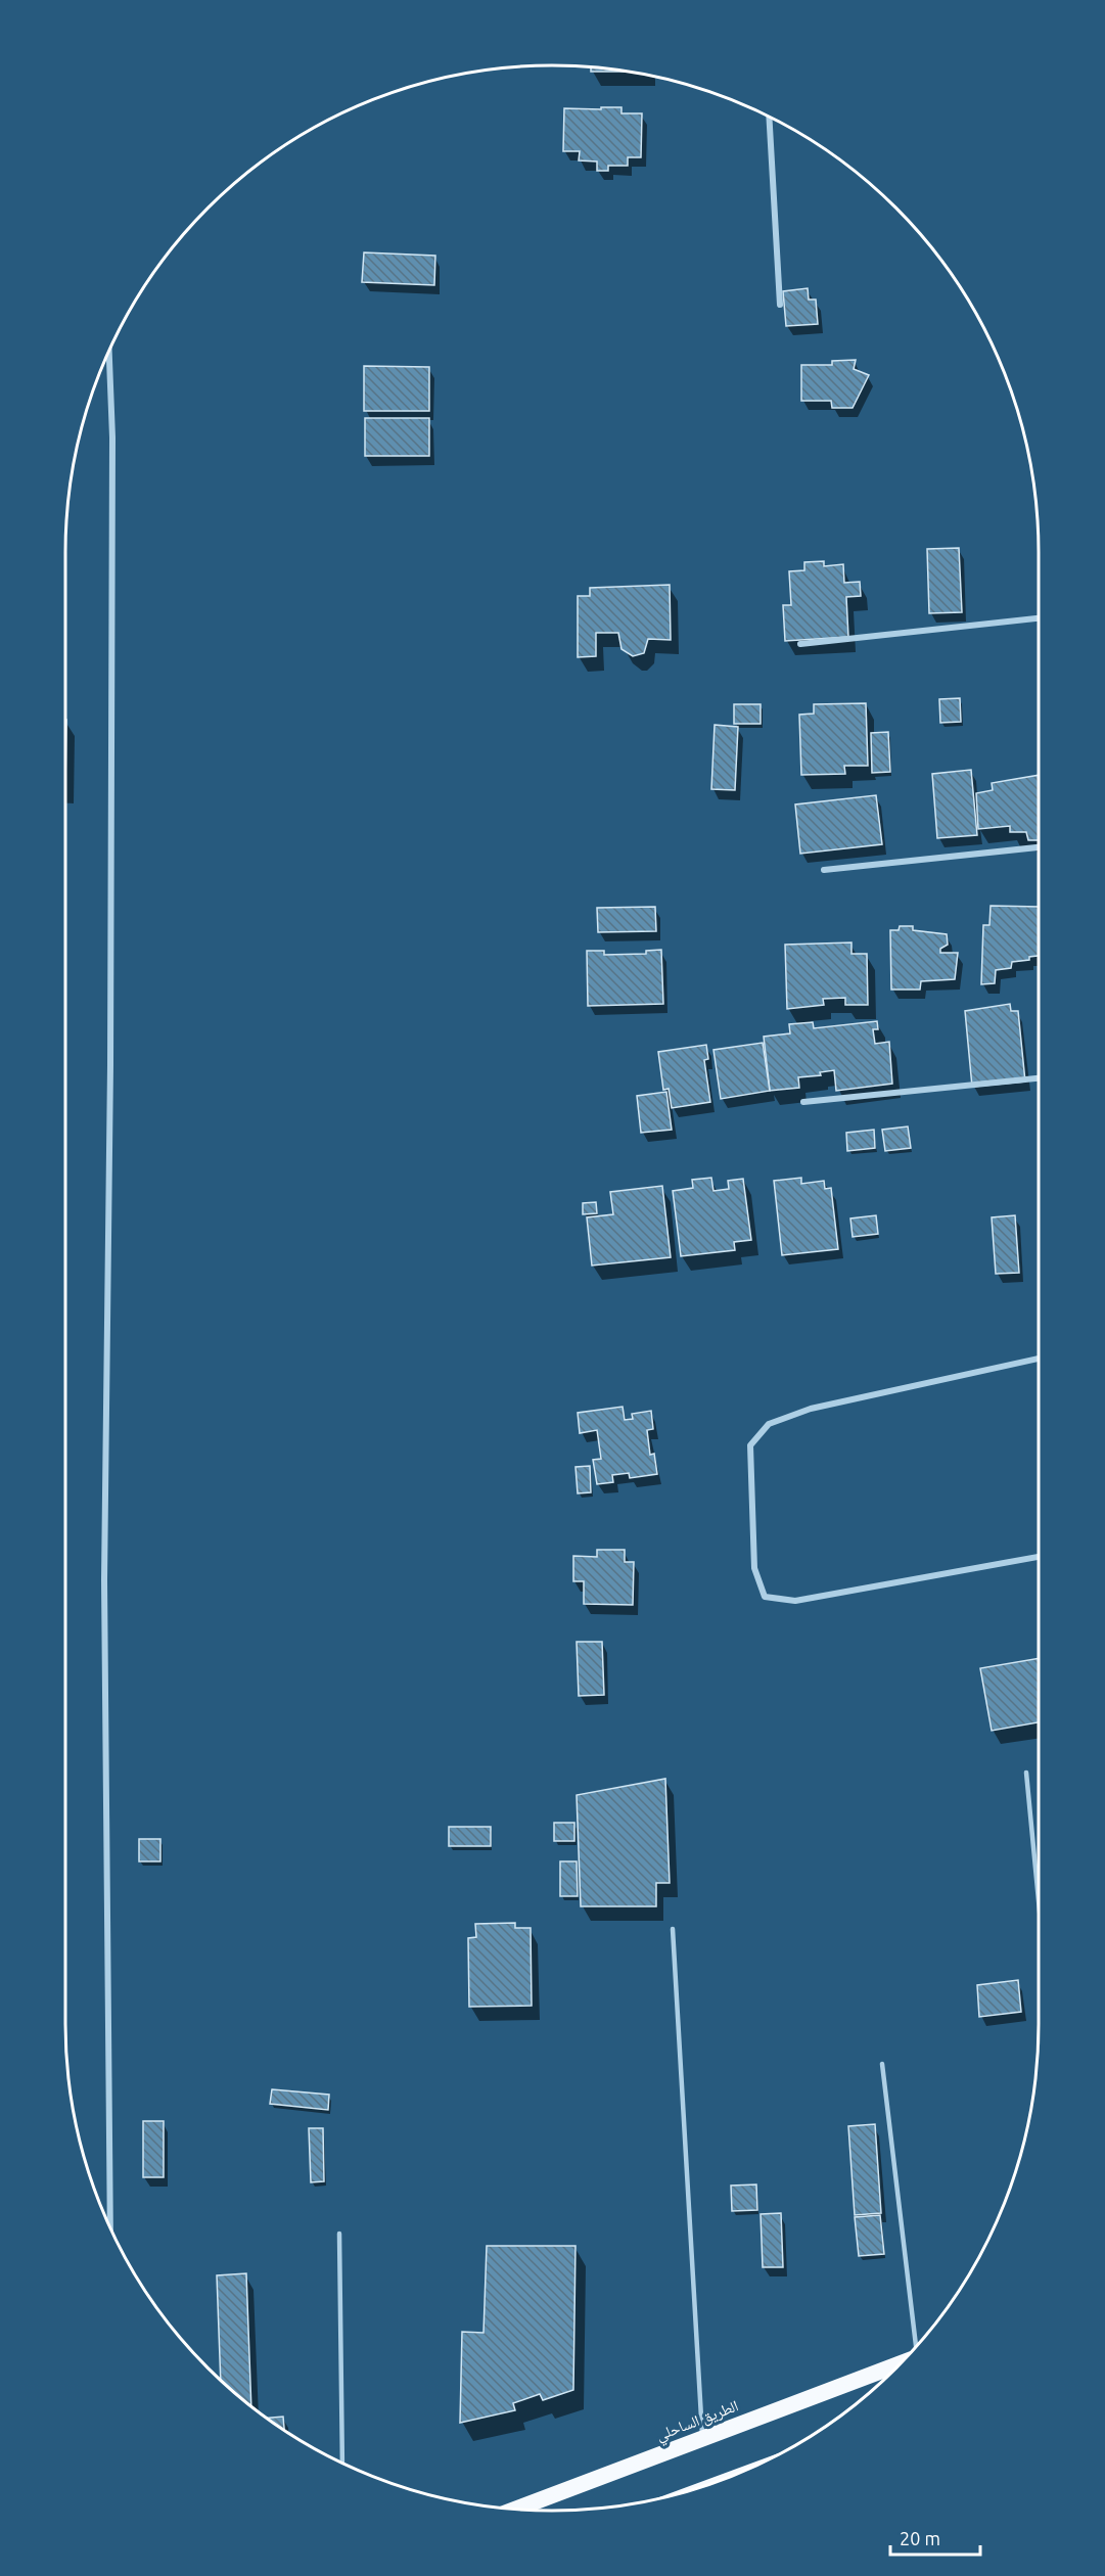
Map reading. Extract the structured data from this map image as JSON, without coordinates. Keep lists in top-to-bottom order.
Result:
{
  "streets": {
    "highway": ["الطريق الساحلي"]
  },
  "scale_bar": "20 m"
}
